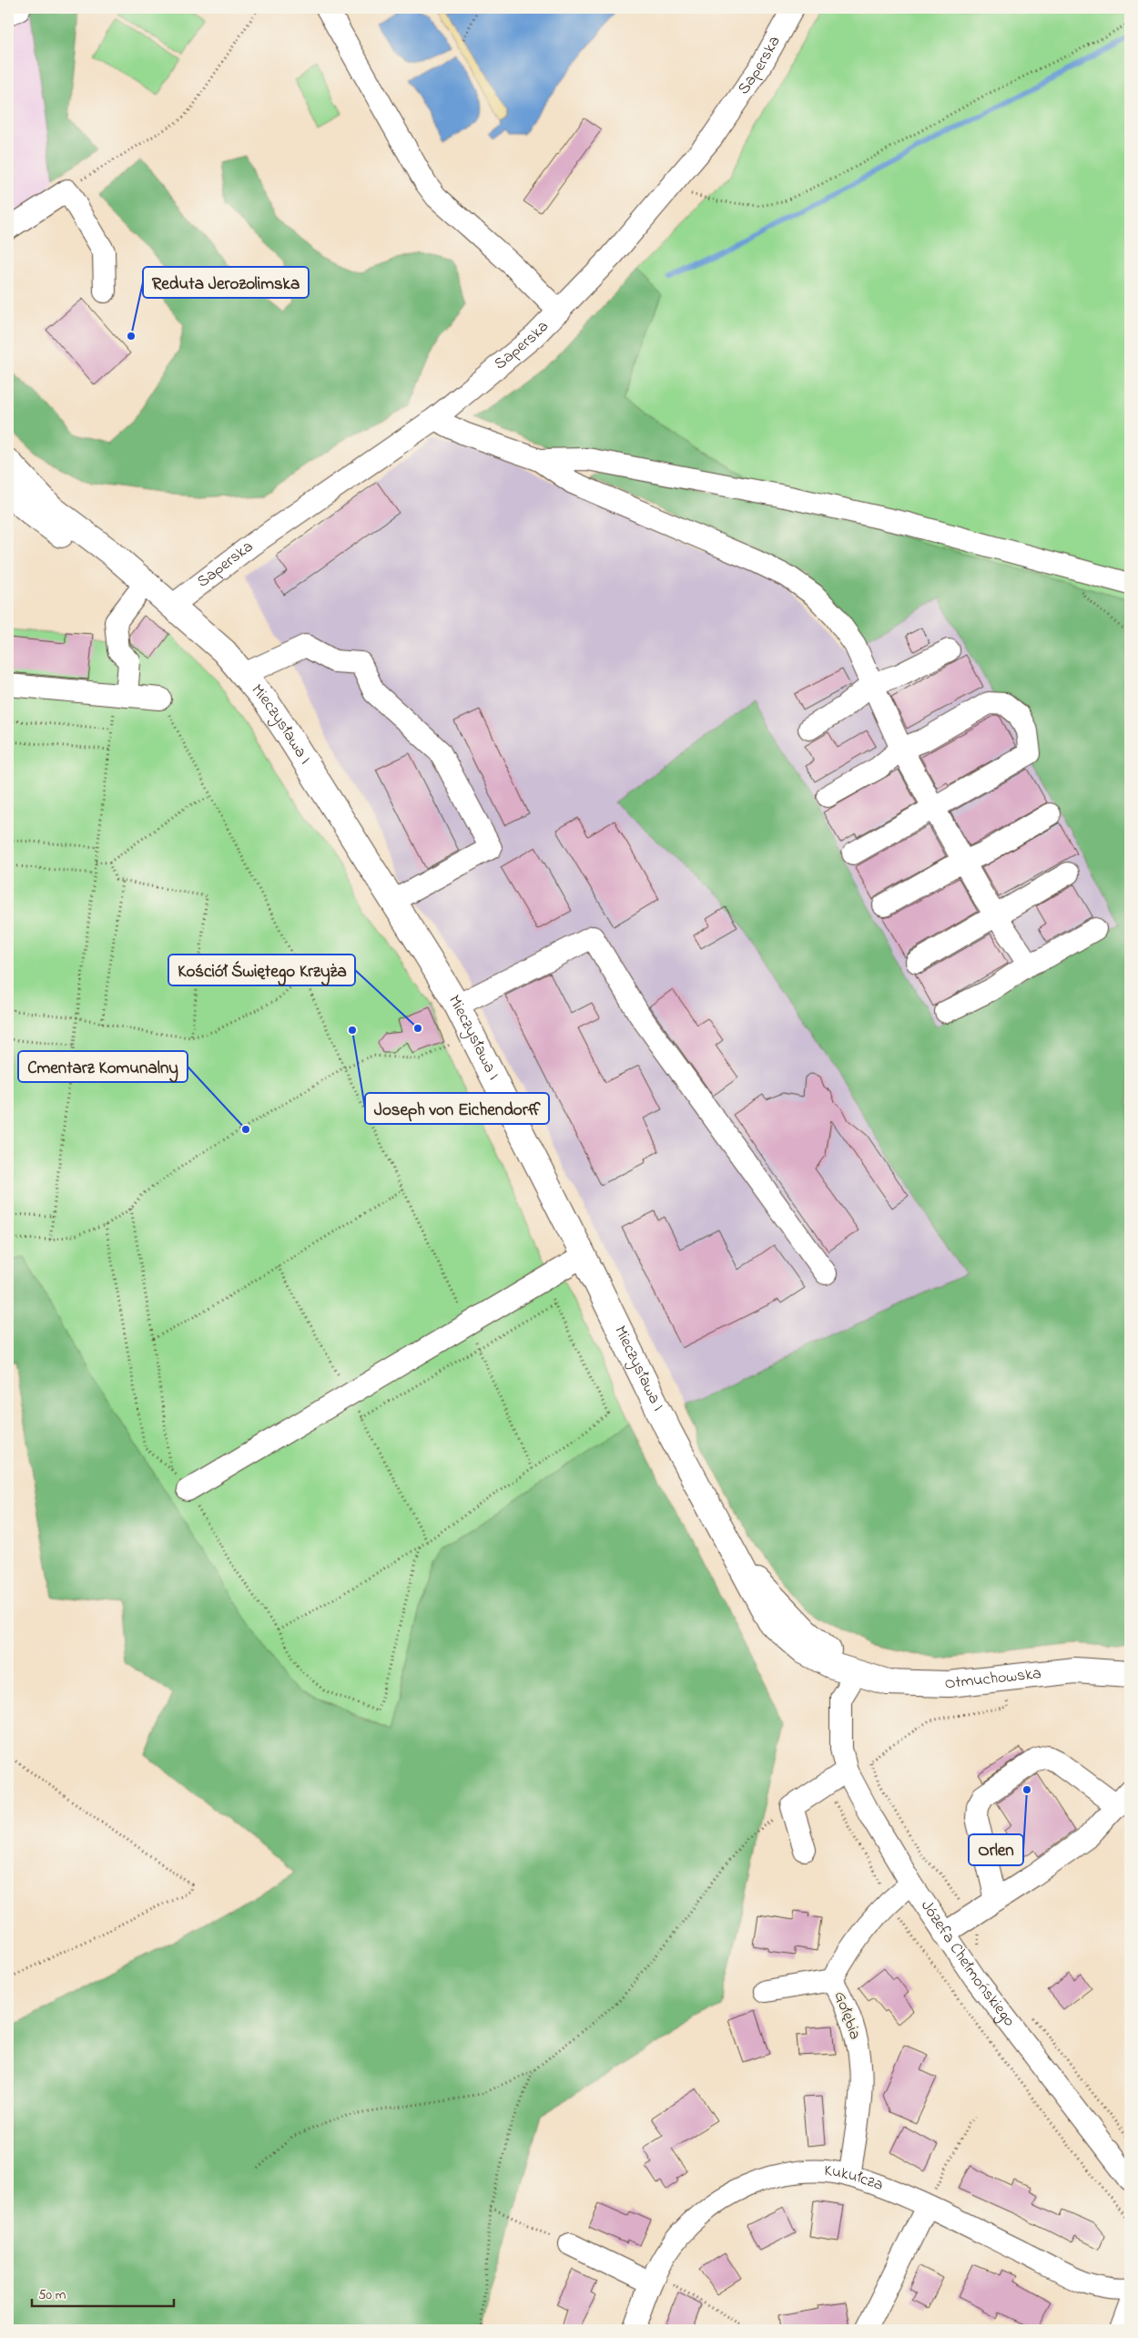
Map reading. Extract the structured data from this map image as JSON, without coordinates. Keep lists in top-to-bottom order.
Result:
{
  "streets": {
    "main road": ["Mieczysława I", "Otmuchowska"],
    "street": [
      "Saperska",
      "Józefa Chełmońskiego",
      "Gołębia",
      "Kukułcza"
    ]
  },
  "crossings": [
    ["Saperska", "Mieczysława I"],
    ["Mieczysława I", "Otmuchowska"],
    ["Mieczysława I", "Józefa Chełmońskiego"],
    ["Otmuchowska", "Józefa Chełmońskiego"],
    ["Józefa Chełmońskiego", "Gołębia"],
    ["Gołębia", "Kukułcza"]
  ],
  "places": [
    "Reduta Jerozolimska",
    "Kościół Świętego Krzyża",
    "Joseph von Eichendorff",
    "Cmentarz Komunalny",
    "Orlen"
  ],
  "scale_bar": "50 m"
}
